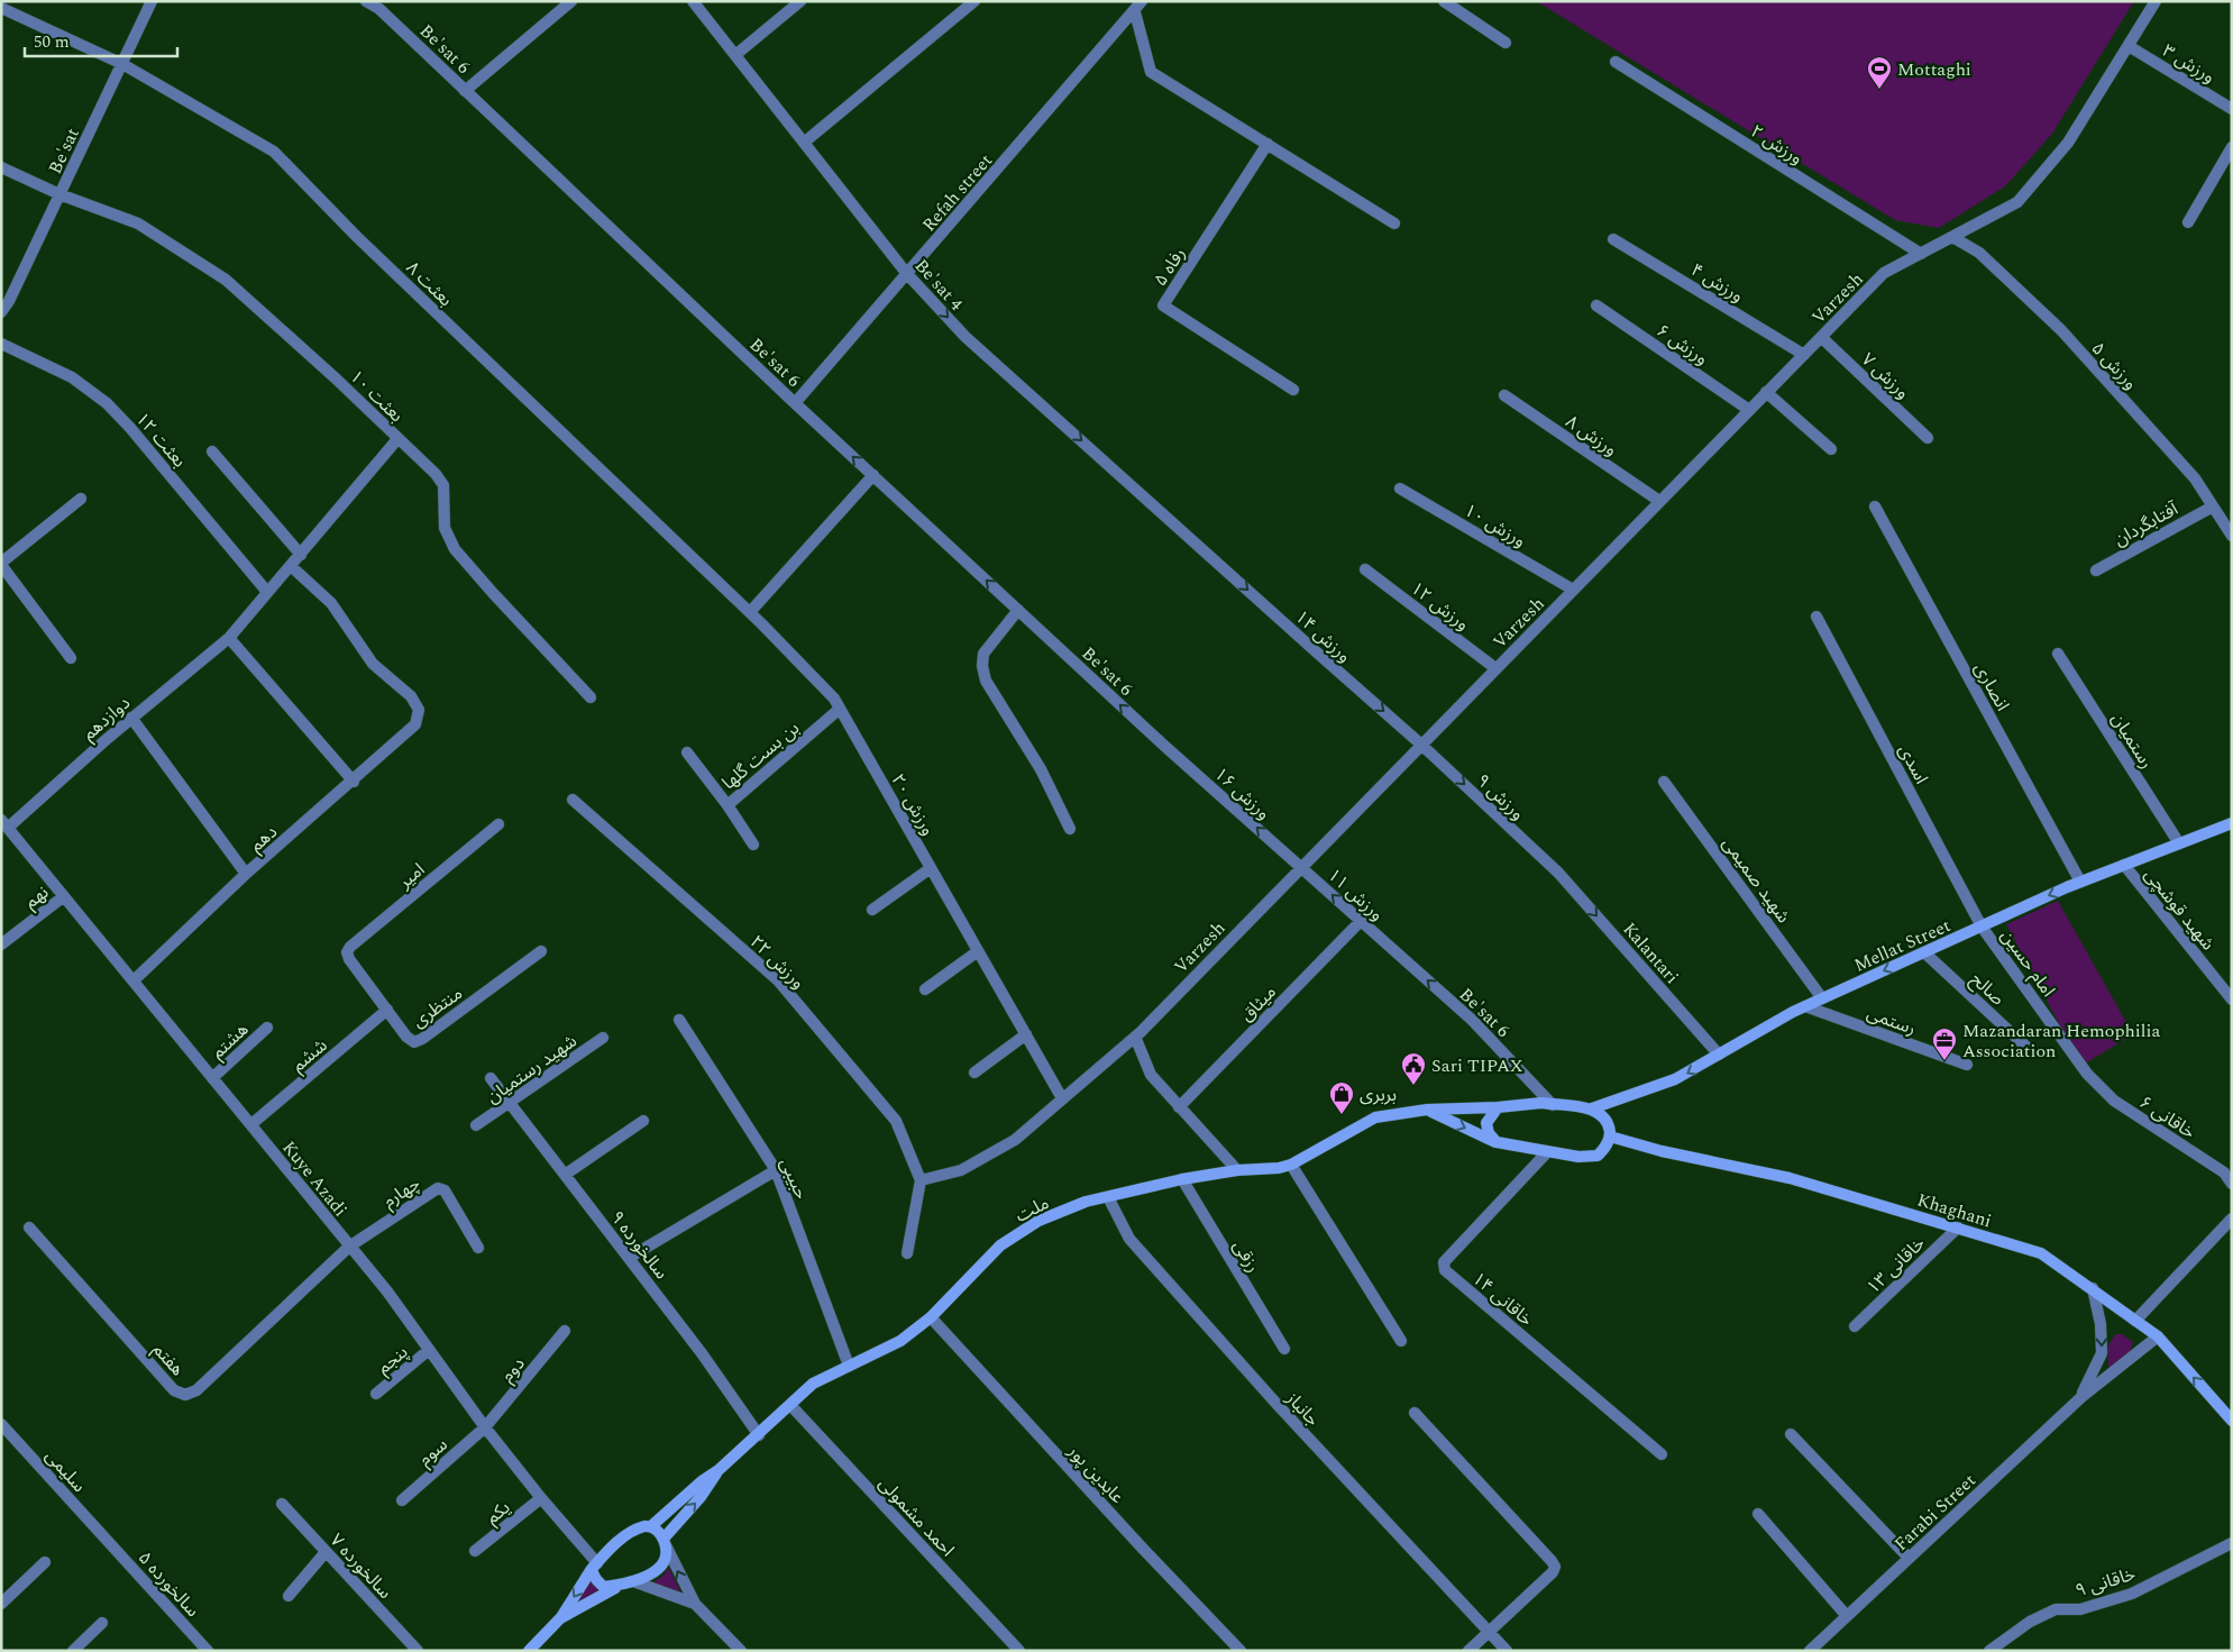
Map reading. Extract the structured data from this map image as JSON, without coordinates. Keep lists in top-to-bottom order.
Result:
{
  "streets": {
    "main road": ["Mellat Street", "ملت", "Khaghani"],
    "street": [
      "Be'sat 6",
      "ورزش ۳",
      "ورزش ۲",
      "Be'sat",
      "Refah street",
      "رفاه ۵",
      "ورزش ۴",
      "بعثت ٨",
      "Be'sat 4",
      "Varzesh",
      "ورزش ۶",
      "ورزش ۵",
      "ورزش ۷",
      "بعثت ۱۰",
      "ورزش ۸",
      "بعثت ۱۲",
      "آفتابگردان",
      "ورزش ۱۰",
      "ورزش ۱۲",
      "ورزش ۱۴",
      "انصاری",
      "دوازدهم",
      "رستمیان",
      "بن بست گلها",
      "اسدی",
      "ورزش ۱۶",
      "ورزش ۹",
      "ورزش ۲۰",
      "دهم",
      "امیر",
      "شهید صمیمی",
      "ورزش ۱۱",
      "نهم",
      "شهید قوشچی",
      "Kalantari",
      "ورزش ۲۲",
      "امام حسین",
      "صالح",
      "میثاق",
      "منتظری",
      "رستمی",
      "هشتم",
      "ششم",
      "شهید رستمیان",
      "خاقانی ۶",
      "Kuye Azadi",
      "حبیبی",
      "چهارم",
      "سالخورده ۹",
      "رزقی",
      "خاقانی ۱۳",
      "خاقانی ۱۴",
      "هفتم",
      "پنجم",
      "دوم",
      "جانباز",
      "سوم",
      "سلیمی",
      "عابدین پور",
      "یکم",
      "Farabi Street",
      "احمد مشمولی",
      "سالخورده ۷",
      "خاقانی ٩",
      "سالخورده ۵"
    ]
  },
  "crossings": [
    ["Be'sat 6", "Refah street"],
    ["Be'sat 6", "ورزش ۱۶"],
    ["Be'sat 6", "ورزش ۱۱"],
    ["Be'sat 6", "ملت"],
    ["ورزش ۳", "Varzesh"],
    ["ورزش ۲", "Varzesh"],
    ["Be'sat", "بعثت ٨"],
    ["Be'sat", "بعثت ۱۰"],
    ["Refah street", "Be'sat 4"],
    ["ورزش ۴", "Varzesh"],
    ["بعثت ٨", "ورزش ۲۰"],
    ["Be'sat 4", "ورزش ۱۴"],
    ["Varzesh", "ورزش ۶"],
    ["Varzesh", "ورزش ۵"],
    ["Varzesh", "ورزش ۷"],
    ["Varzesh", "ورزش ۸"],
    ["Varzesh", "ورزش ۱۰"],
    ["Varzesh", "ورزش ۱۲"],
    ["Varzesh", "ورزش ۱۴"],
    ["Varzesh", "ورزش ۱۶"],
    ["Varzesh", "ورزش ۹"],
    ["Varzesh", "ورزش ۲۰"],
    ["Varzesh", "ورزش ۱۱"],
    ["Varzesh", "ورزش ۲۲"],
    ["ورزش ۵", "آفتابگردان"],
    ["بعثت ۱۰", "دوازدهم"],
    ["بعثت ۱۲", "دوازدهم"],
    ["ورزش ۱۴", "ورزش ۹"],
    ["انصاری", "Mellat Street"],
    ["دوازدهم", "دهم"],
    ["دوازدهم", "Kuye Azadi"],
    ["رستمیان", "Mellat Street"],
    ["بن بست گلها", "ورزش ۲۰"],
    ["اسدی", "Mellat Street"],
    ["اسدی", "امام حسین"],
    ["ورزش ۱۶", "ورزش ۱۱"],
    ["ورزش ۹", "Kalantari"],
    ["دهم", "Kuye Azadi"],
    ["امیر", "منتظری"],
    ["شهید صمیمی", "Mellat Street"],
    ["ورزش ۱۱", "میثاق"],
    ["نهم", "Kuye Azadi"],
    ["شهید قوشچی", "Mellat Street"],
    ["Mellat Street", "Kalantari"],
    ["Mellat Street", "امام حسین"],
    ["Mellat Street", "صالح"],
    ["Mellat Street", "رستمی"],
    ["Mellat Street", "ملت"],
    ["امام حسین", "خاقانی ۶"],
    ["منتظری", "ششم"],
    ["هشتم", "Kuye Azadi"],
    ["ششم", "Kuye Azadi"],
    ["شهید رستمیان", "سالخورده ۹"],
    ["Kuye Azadi", "چهارم"],
    ["Kuye Azadi", "هفتم"],
    ["Kuye Azadi", "پنجم"],
    ["Kuye Azadi", "دوم"],
    ["Kuye Azadi", "سوم"],
    ["Kuye Azadi", "یکم"],
    ["حبیبی", "ملت"],
    ["چهارم", "هفتم"],
    ["ملت", "سالخورده ۹"],
    ["ملت", "رزقی"],
    ["ملت", "جانباز"],
    ["ملت", "عابدین پور"],
    ["ملت", "احمد مشمولی"],
    ["Khaghani", "خاقانی ۱۳"],
    ["Khaghani", "Farabi Street"],
    ["دوم", "سوم"],
    ["سلیمی", "سالخورده ۵"]
  ],
  "one_way": [
    "Be'sat 6",
    "Be'sat 4",
    "ورزش ۱۴",
    "ورزش ۱۶",
    "ورزش ۹",
    "ورزش ۱۱",
    "Mellat Street",
    "Kalantari"
  ],
  "places": {
    "sports": ["Mottaghi"],
    "office": ["Mazandaran Hemophilia Association"],
    "public building": ["Sari TIPAX"],
    "shop": ["بربری"]
  },
  "scale_bar": "50 m"
}
